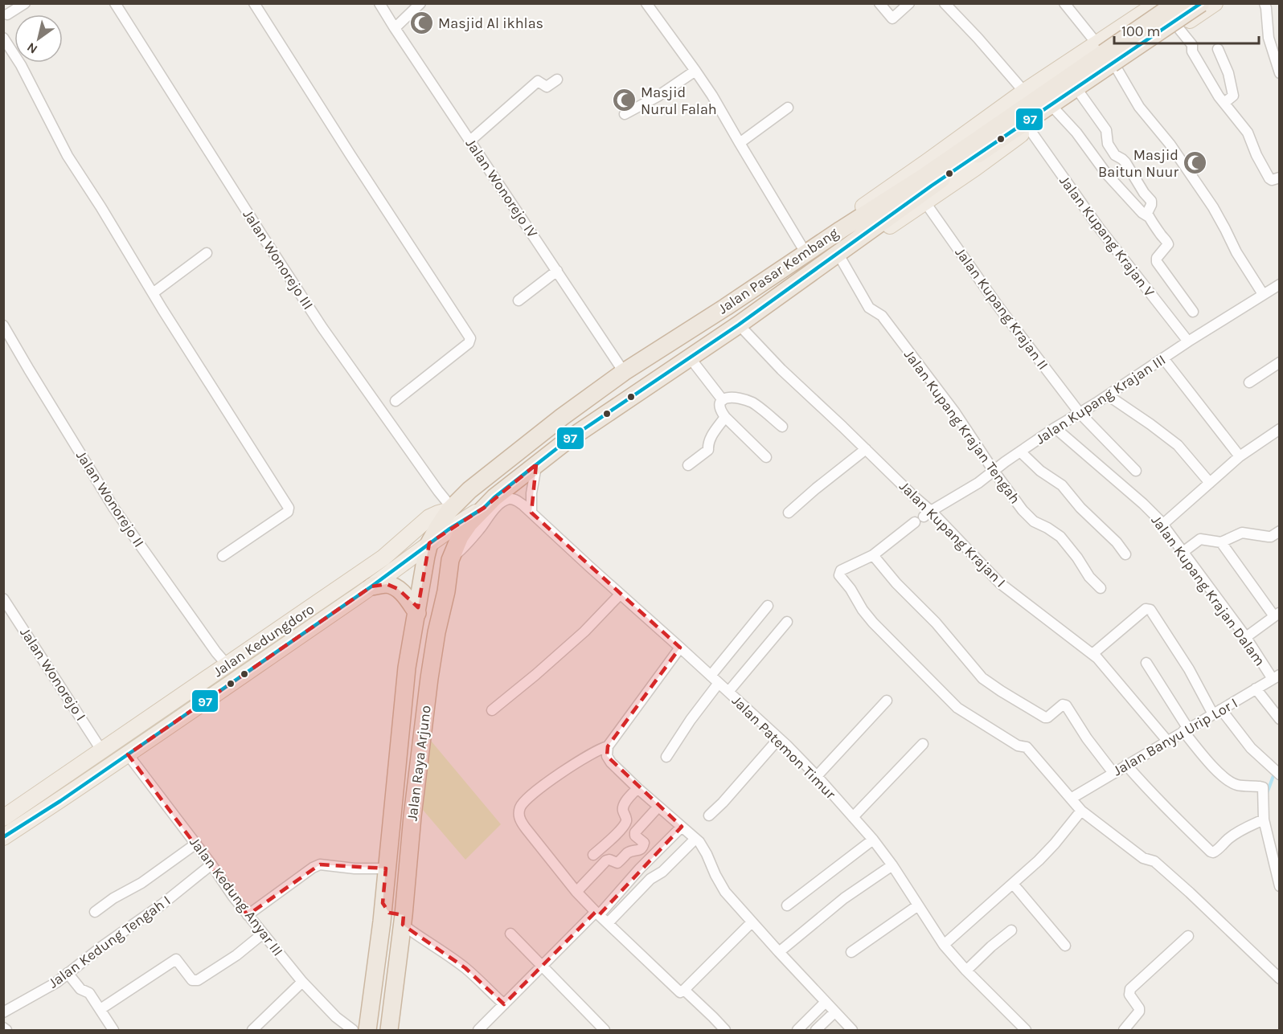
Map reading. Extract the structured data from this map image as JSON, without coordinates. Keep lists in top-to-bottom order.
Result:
{
  "streets": {
    "highway": ["Jalan Pasar Kembang", "Jalan Raya Arjuno"],
    "main road": ["Jalan Kedungdoro"],
    "street": [
      "Jalan Wonorejo IV",
      "Jalan Kupang Krajan V",
      "Jalan Wonorejo III",
      "Jalan Kupang Krajan II",
      "Jalan Kupang Krajan III",
      "Jalan Kupang Krajan Tengah",
      "Jalan Wonorejo II",
      "Jalan Kupang Krajan I",
      "Jalan Kupang Krajan Dalam",
      "Jalan Wonorejo I",
      "Jalan Banyu Urip Lor I",
      "Jalan Patemon Timur",
      "Jalan Kedung Anyar III",
      "Jalan Kedung Tengah I"
    ]
  },
  "crossings": [
    ["Jalan Wonorejo IV", "Jalan Pasar Kembang"],
    ["Jalan Kupang Krajan V", "Jalan Pasar Kembang"],
    ["Jalan Kupang Krajan V", "Jalan Kupang Krajan III"],
    ["Jalan Wonorejo III", "Jalan Pasar Kembang"],
    ["Jalan Wonorejo III", "Jalan Kedungdoro"],
    ["Jalan Wonorejo III", "Jalan Raya Arjuno"],
    ["Jalan Pasar Kembang", "Jalan Kupang Krajan II"],
    ["Jalan Pasar Kembang", "Jalan Kupang Krajan Tengah"],
    ["Jalan Pasar Kembang", "Jalan Kupang Krajan I"],
    ["Jalan Pasar Kembang", "Jalan Kedungdoro"],
    ["Jalan Pasar Kembang", "Jalan Raya Arjuno"],
    ["Jalan Kupang Krajan II", "Jalan Kupang Krajan III"],
    ["Jalan Kupang Krajan III", "Jalan Kupang Krajan Tengah"],
    ["Jalan Kupang Krajan III", "Jalan Kupang Krajan I"],
    ["Jalan Kupang Krajan III", "Jalan Kupang Krajan Dalam"],
    ["Jalan Kupang Krajan III", "Jalan Banyu Urip Lor I"],
    ["Jalan Wonorejo II", "Jalan Kedungdoro"],
    ["Jalan Kupang Krajan I", "Jalan Banyu Urip Lor I"],
    ["Jalan Kupang Krajan Dalam", "Jalan Banyu Urip Lor I"],
    ["Jalan Kedungdoro", "Jalan Wonorejo I"],
    ["Jalan Kedungdoro", "Jalan Raya Arjuno"],
    ["Jalan Kedungdoro", "Jalan Kedung Anyar III"],
    ["Jalan Patemon Timur", "Jalan Raya Arjuno"],
    ["Jalan Kedung Anyar III", "Jalan Kedung Tengah I"]
  ],
  "places": {
    "mosque": ["Masjid Al ikhlas", "Masjid Nurul Falah", "Masjid Baitun Nuur"]
  },
  "lines": ["transit line 97"],
  "scale_bar": "100 m",
  "north": "bottom left"
}
